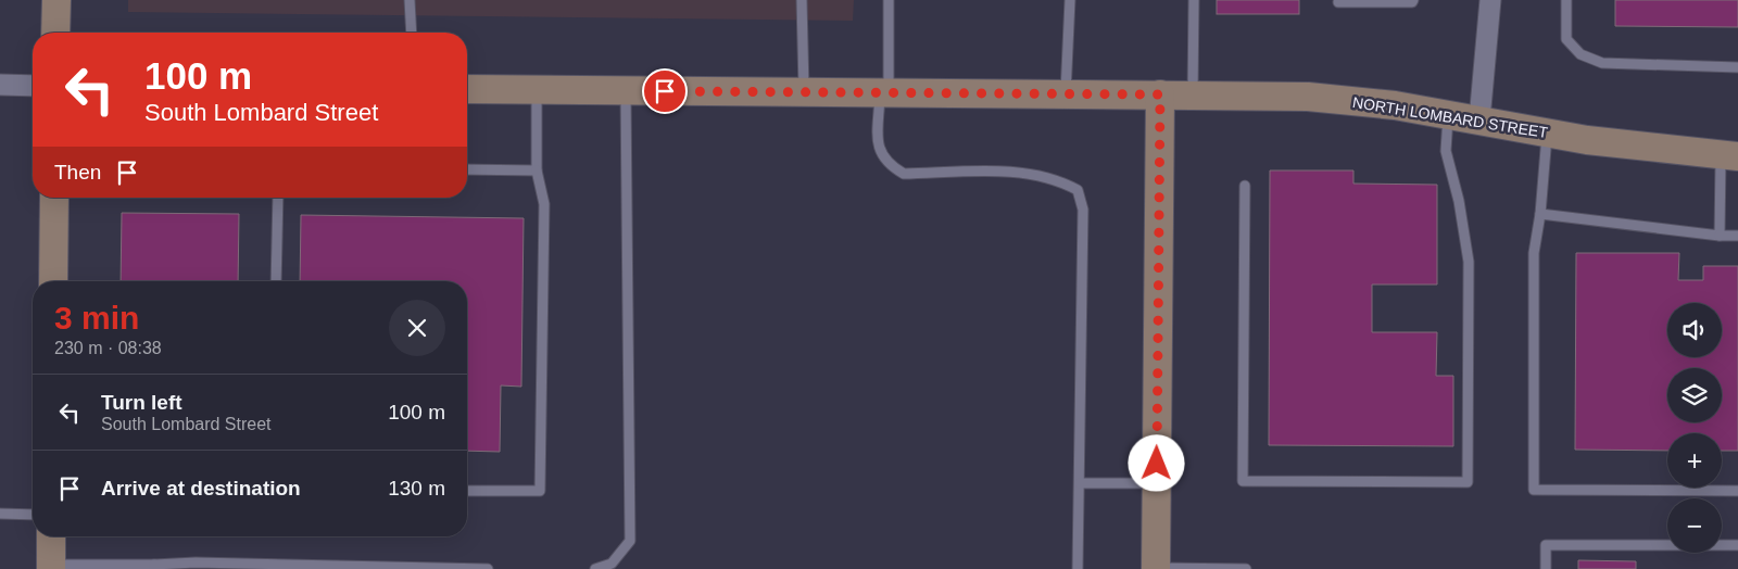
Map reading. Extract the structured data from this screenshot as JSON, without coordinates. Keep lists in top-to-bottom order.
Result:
{
  "streets": {
    "street": ["NORTH LOMBARD STREET"]
  },
  "page": {
    "turn": ["100 m", "South Lombard Street"],
    "then": "Then",
    "heading": ["3 min", "230 m · 08:38"],
    "map_buttons": ["+", "−"],
    "list": [
      {
        "name": "Turn left",
        "note": "South Lombard Street",
        "value": "100 m"
      },
      {
        "name": "Arrive at destination",
        "value": "130 m"
      }
    ]
  }
}
